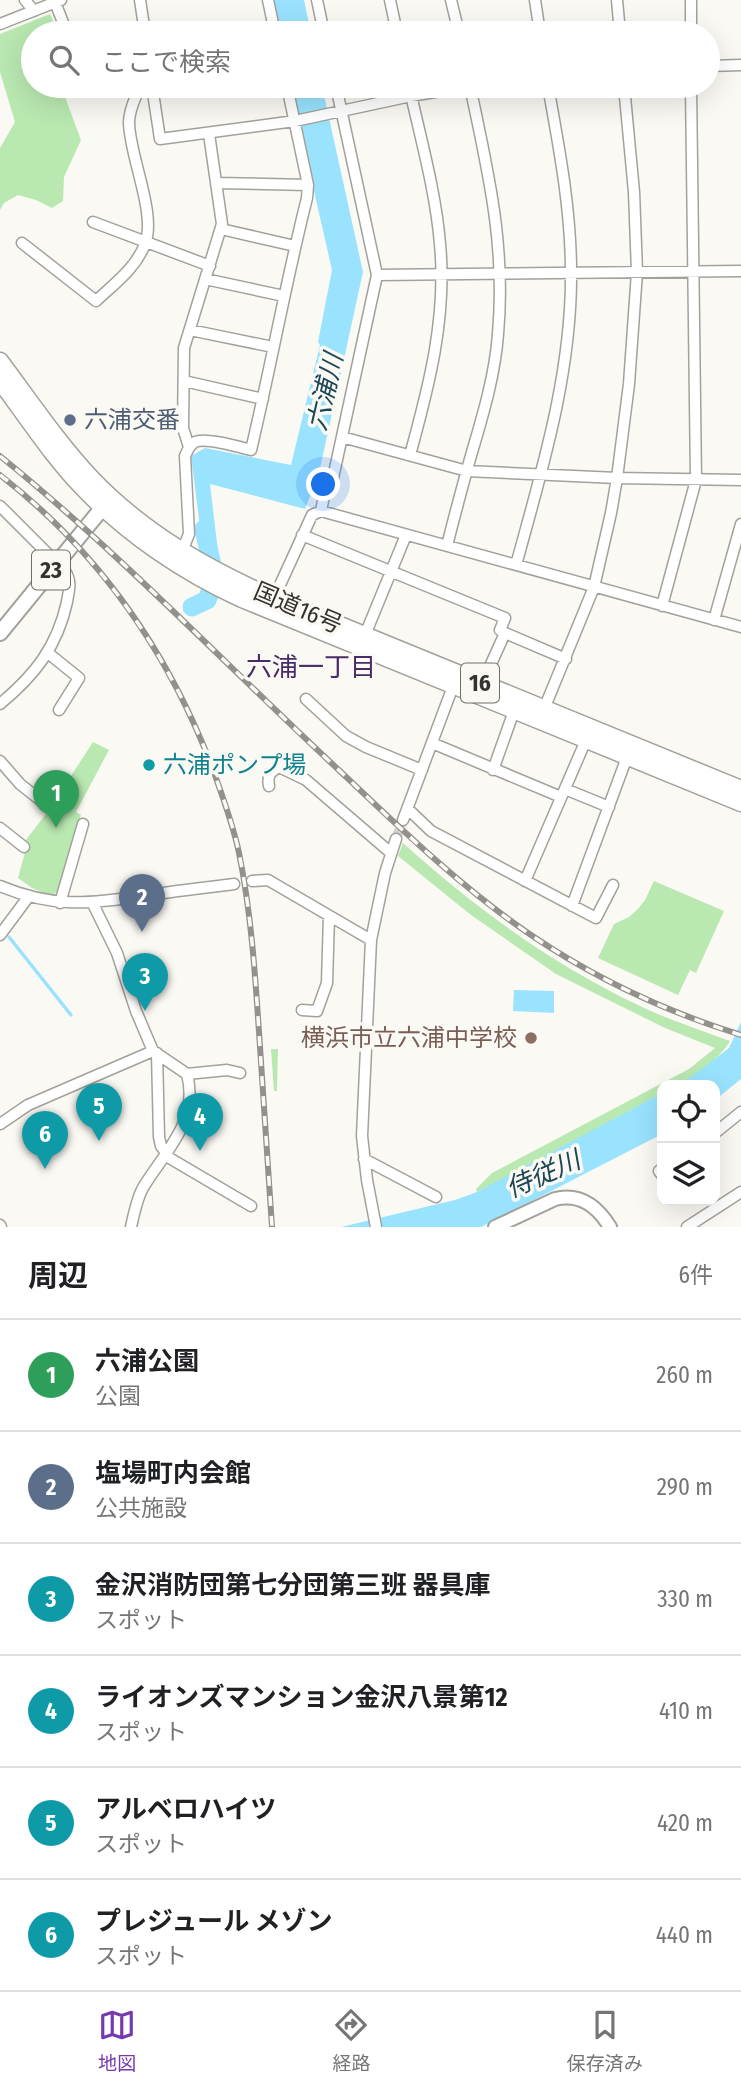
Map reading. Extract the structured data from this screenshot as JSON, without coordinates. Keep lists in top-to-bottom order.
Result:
{
  "streets": {
    "highway": ["国道16号", "16"],
    "main road": ["23"]
  },
  "crossings": [
    ["23", "国道16号"]
  ],
  "districts": ["六浦一丁目"],
  "water": ["六浦川", "侍従川"],
  "places": ["六浦交番", "六浦ポンプ場", "横浜市立六浦中学校"],
  "page": {
    "search": "ここで検索",
    "pins": [
      "1",
      "2",
      "3",
      "5",
      "4",
      "6"
    ],
    "heading": ["周辺", "6件"],
    "list": [
      {
        "mark": "1",
        "name": "六浦公園",
        "note": "公園",
        "value": "260 m"
      },
      {
        "mark": "2",
        "name": "塩場町内会館",
        "note": "公共施設",
        "value": "290 m"
      },
      {
        "mark": "3",
        "name": "金沢消防団第七分団第三班 器具庫",
        "note": "スポット",
        "value": "330 m"
      },
      {
        "mark": "4",
        "name": "ライオンズマンション金沢八景第12",
        "note": "スポット",
        "value": "410 m"
      },
      {
        "mark": "5",
        "name": "アルベロハイツ",
        "note": "スポット",
        "value": "420 m"
      },
      {
        "mark": "6",
        "name": "プレジュール メゾン",
        "note": "スポット",
        "value": "440 m"
      }
    ],
    "nav": ["地図", "経路", "保存済み"]
  }
}
